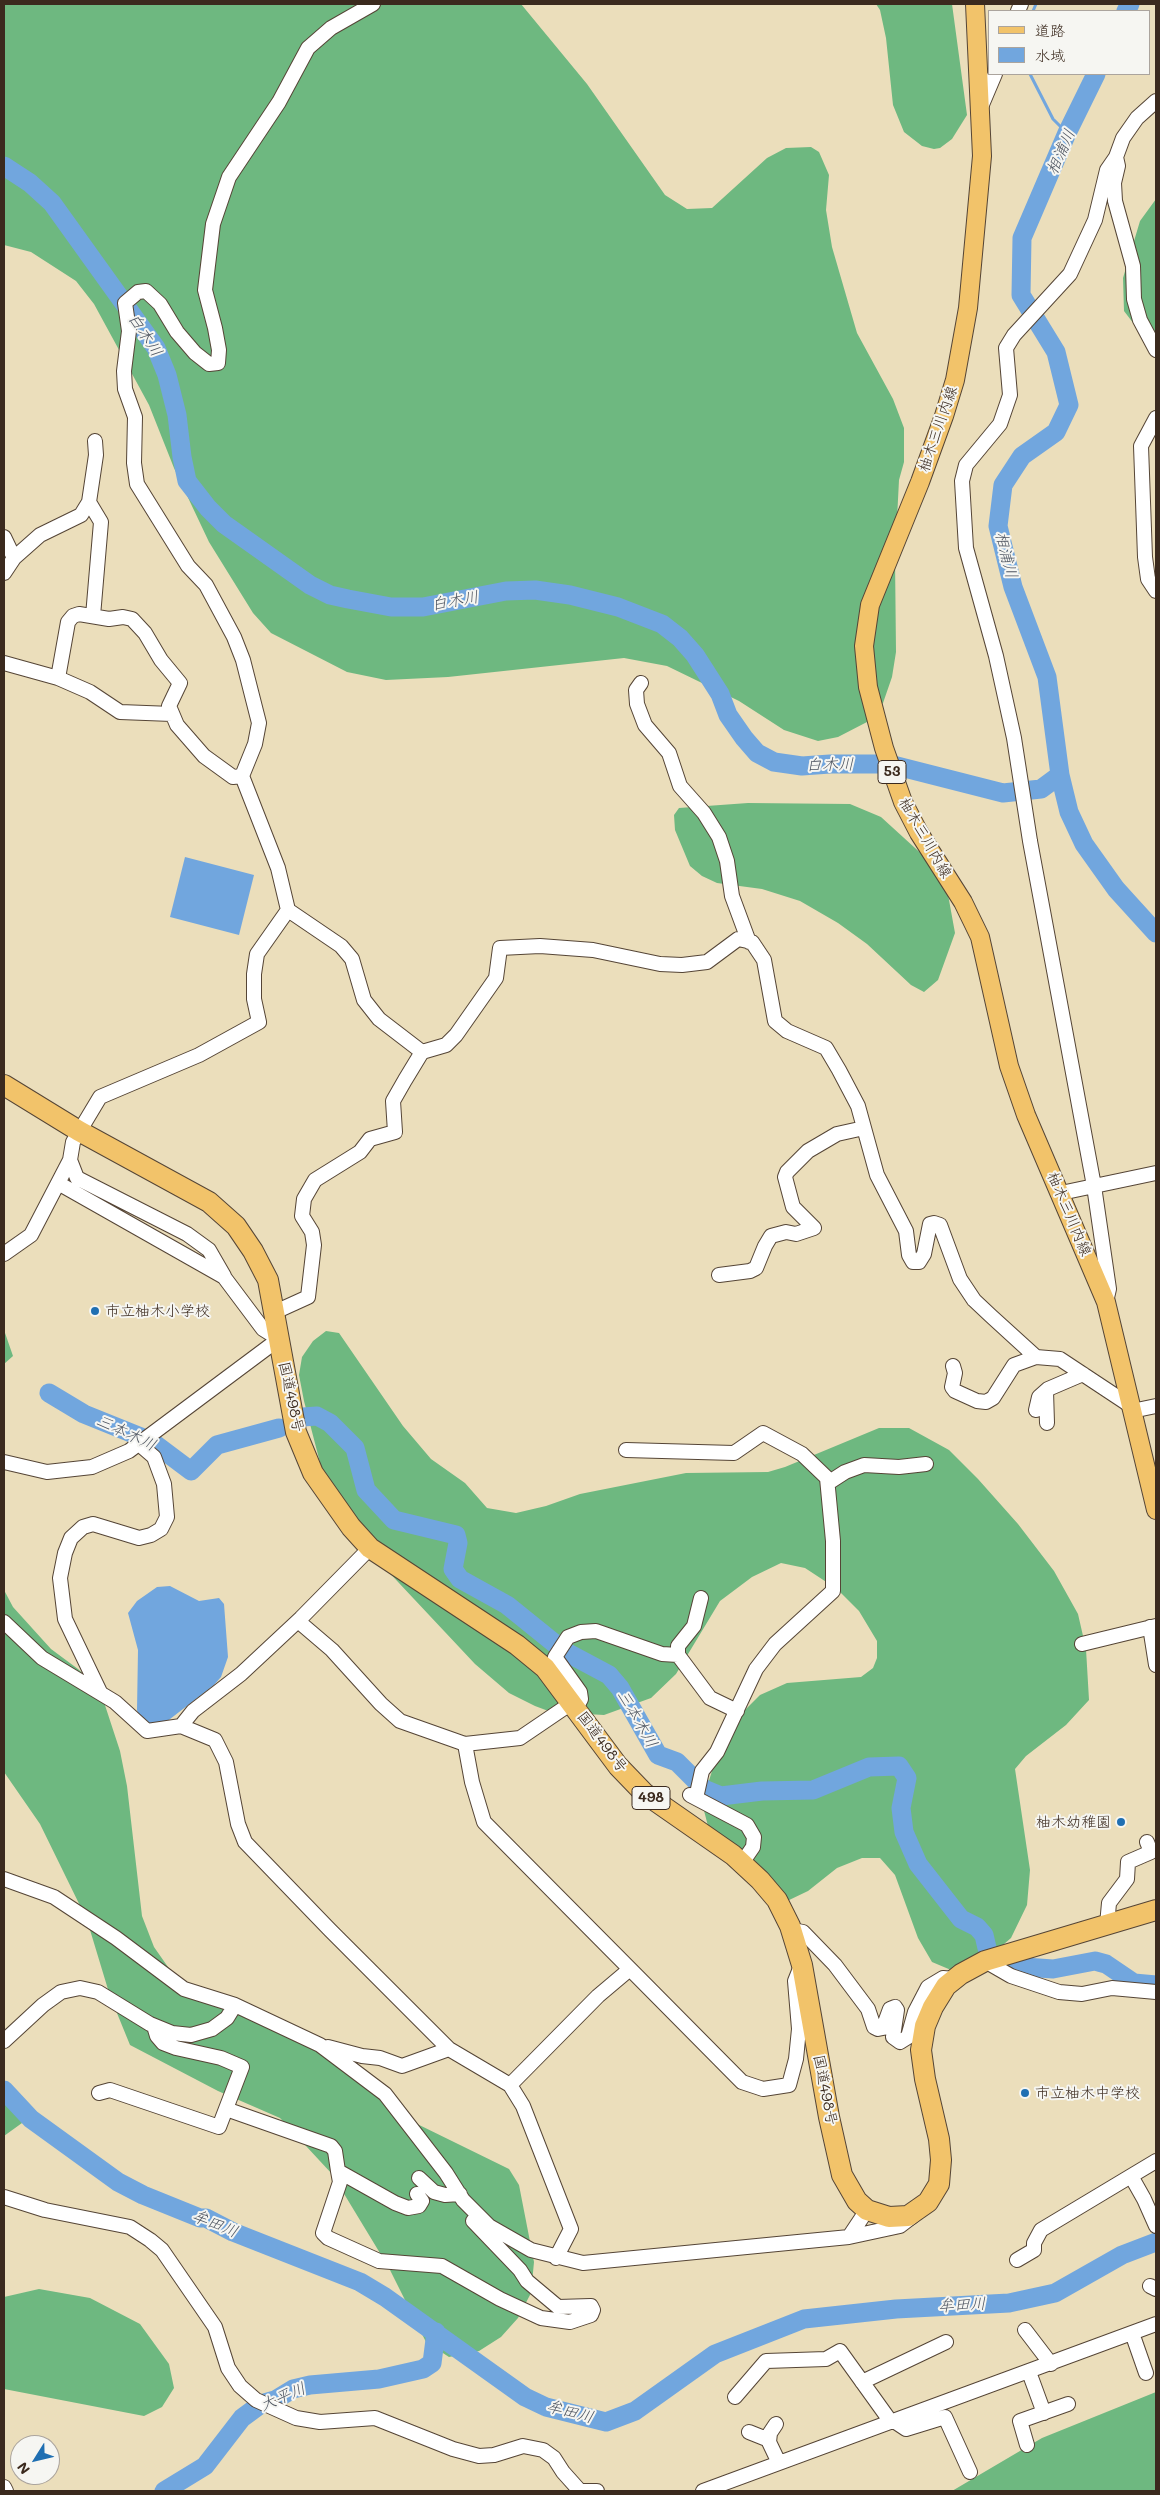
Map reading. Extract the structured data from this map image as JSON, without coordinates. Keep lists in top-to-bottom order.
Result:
{
  "streets": {
    "highway": ["国道498号", "498"],
    "main road": ["柚木三川内線", "53"]
  },
  "water": [
    "相浦川",
    "白木川",
    "三本木川",
    "牟田川",
    "大平川"
  ],
  "places": ["市立柚木小学校", "柚木幼稚園", "市立柚木中学校"],
  "legend": ["道路", "水域"],
  "north": "bottom left"
}
